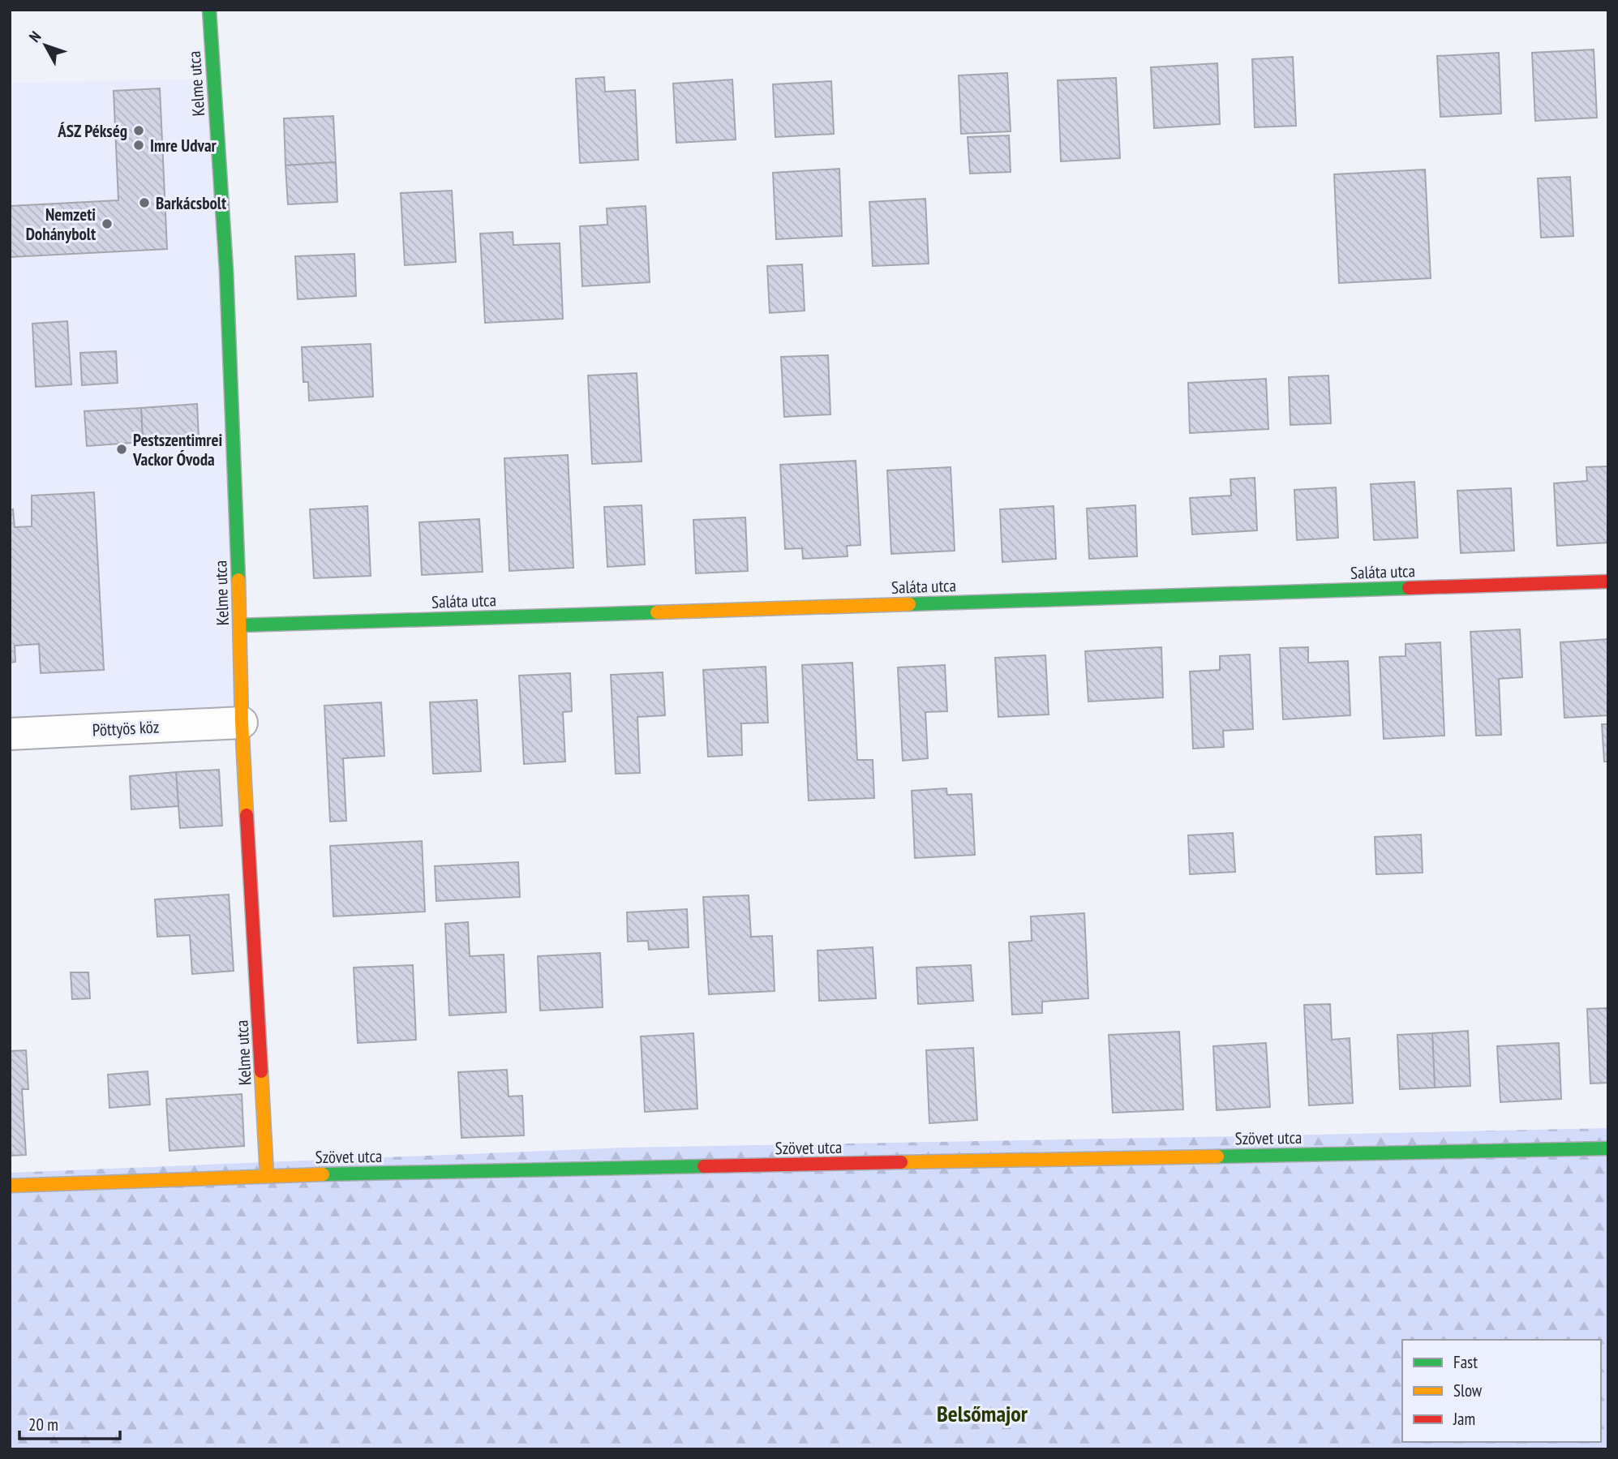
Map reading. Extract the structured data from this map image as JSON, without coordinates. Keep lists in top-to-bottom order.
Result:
{
  "streets": {
    "street": [
      "Kelme utca",
      "Saláta utca",
      "Pöttyös köz",
      "Szövet utca"
    ]
  },
  "crossings": [
    ["Kelme utca", "Saláta utca"],
    ["Kelme utca", "Pöttyös köz"],
    ["Kelme utca", "Szövet utca"]
  ],
  "districts": ["Belsőmajor"],
  "places": [
    "ÁSZ Pékség",
    "Imre Udvar",
    "Barkácsbolt",
    "Nemzeti Dohánybolt",
    "Pestszentimrei Vackor Óvoda"
  ],
  "legend": ["Fast", "Slow", "Jam"],
  "scale_bar": "20 m",
  "north": "top left"
}
